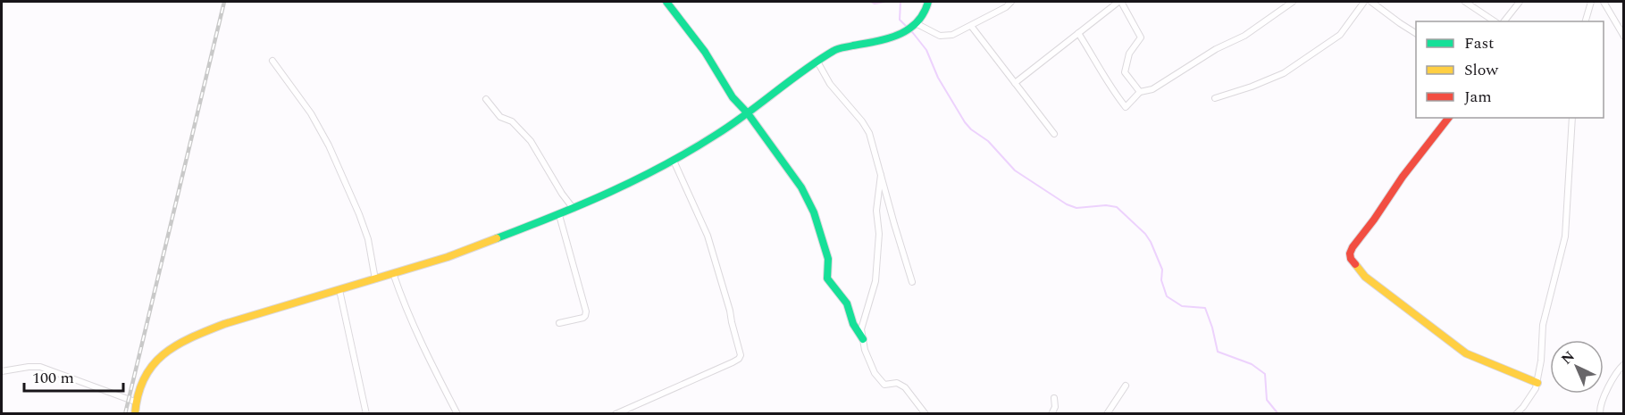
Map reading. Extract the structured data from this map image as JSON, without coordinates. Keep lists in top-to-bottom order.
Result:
{
  "legend": ["Fast", "Slow", "Jam"],
  "scale_bar": "100 m",
  "north": "top left"
}
